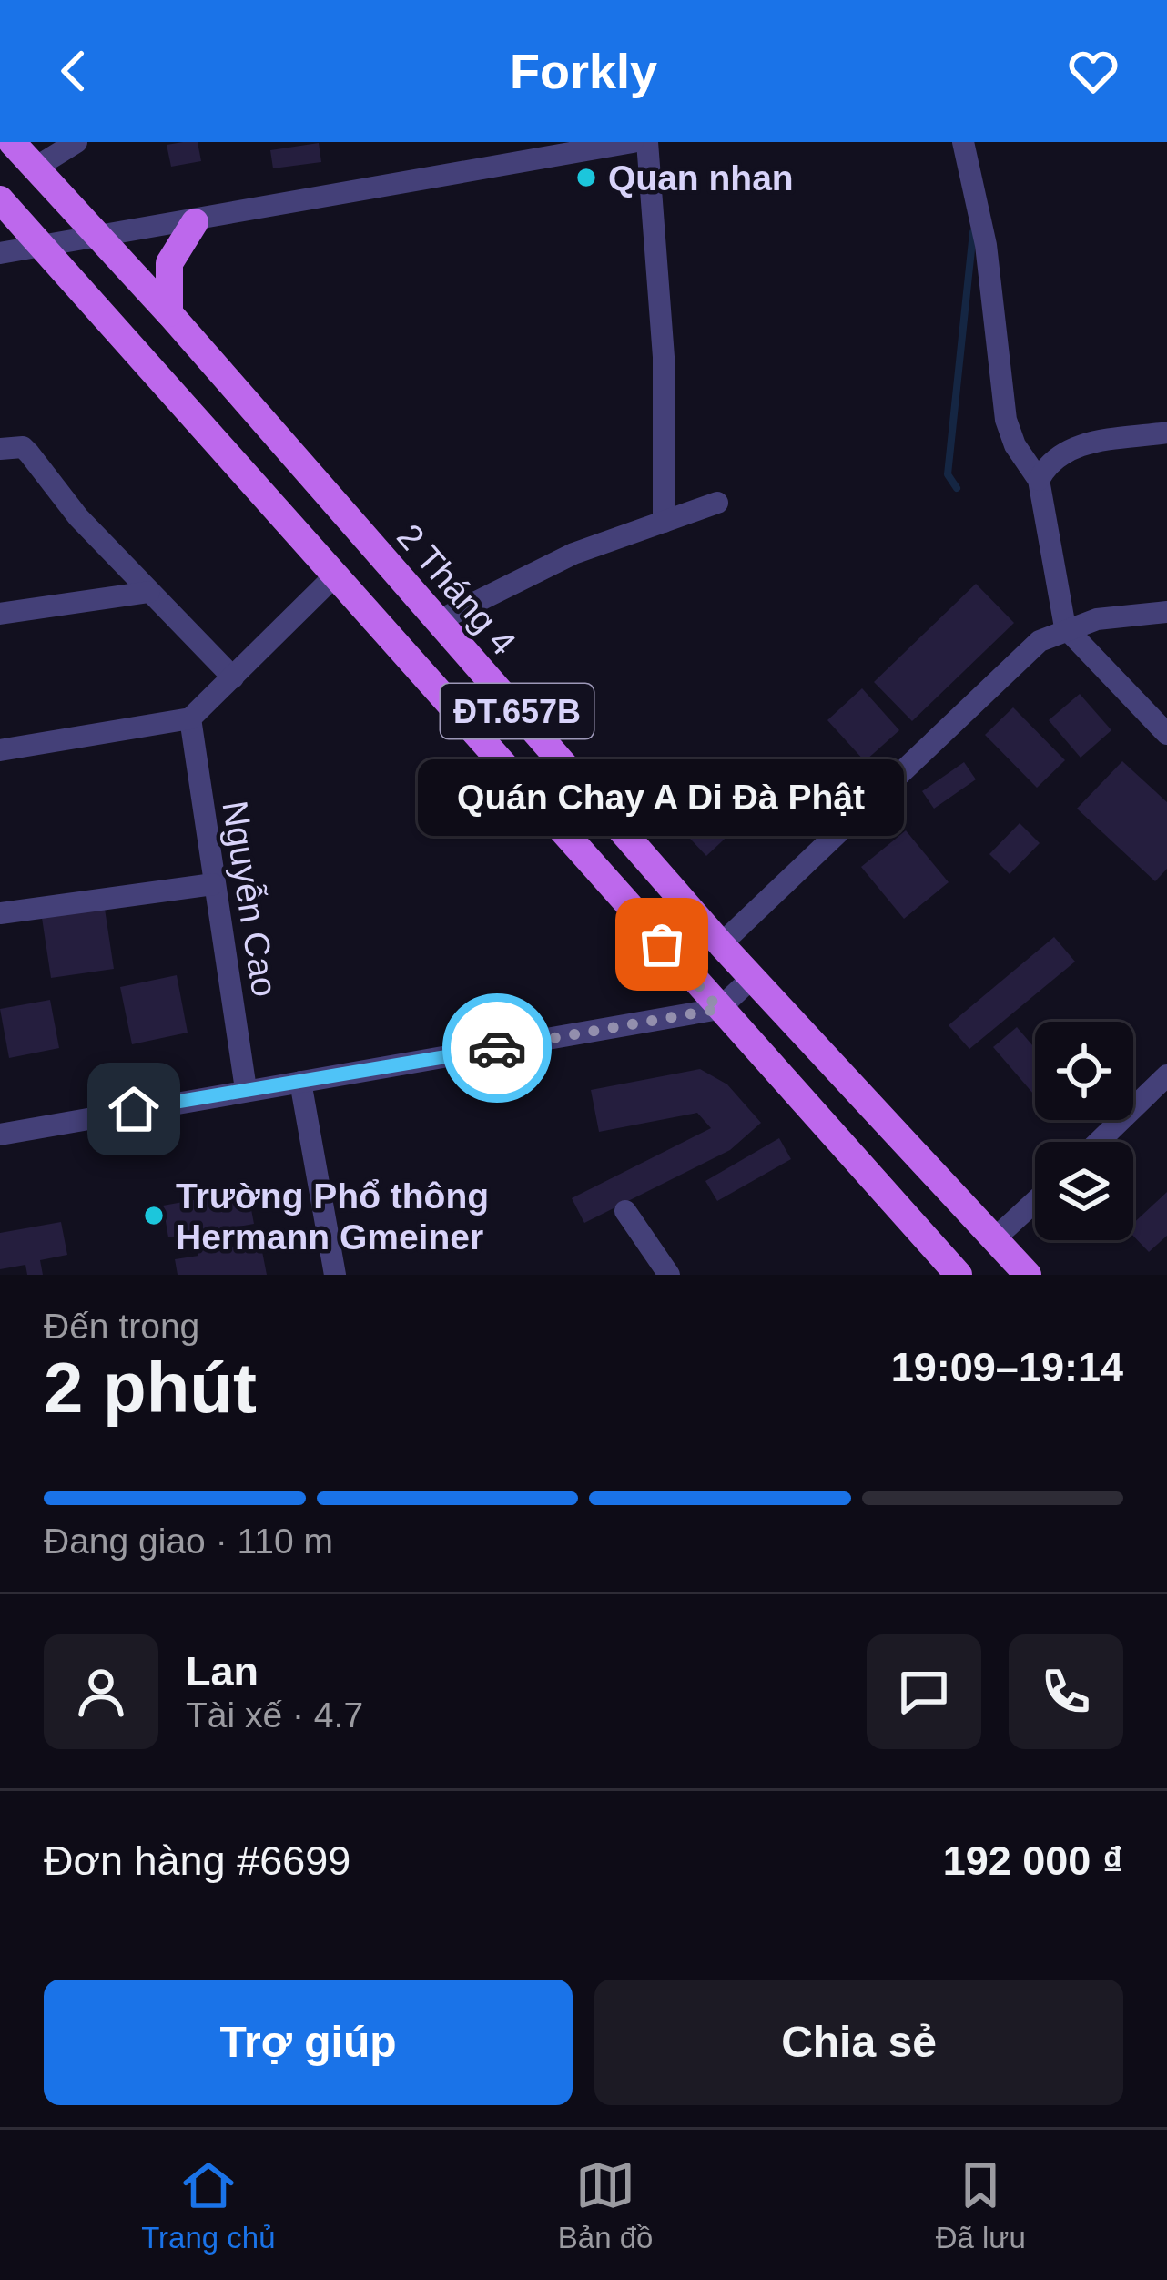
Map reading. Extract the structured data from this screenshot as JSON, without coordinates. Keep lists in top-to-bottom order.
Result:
{
  "streets": {
    "main road": ["2 Tháng 4", "ĐT.657B"],
    "street": ["Nguyễn Cao"]
  },
  "places": ["Quan nhan", "Quán Chay A Di Đà Phật", "Trường Phổ thông Hermann Gmeiner"],
  "page": {
    "header": "Forkly",
    "bubble": "Quán Chay A Di Đà Phật",
    "heading": ["2 phút", "Đến trong", "19:09–19:14"],
    "panel": [
      "Lan",
      "Tài xế · 4.7",
      "Đơn hàng #6699",
      "192 000 ₫"
    ],
    "bar": "Đang giao · 110 m",
    "buttons": ["Trợ giúp", "Chia sẻ"],
    "tabs": ["Trang chủ", "Bản đồ", "Đã lưu"]
  }
}
